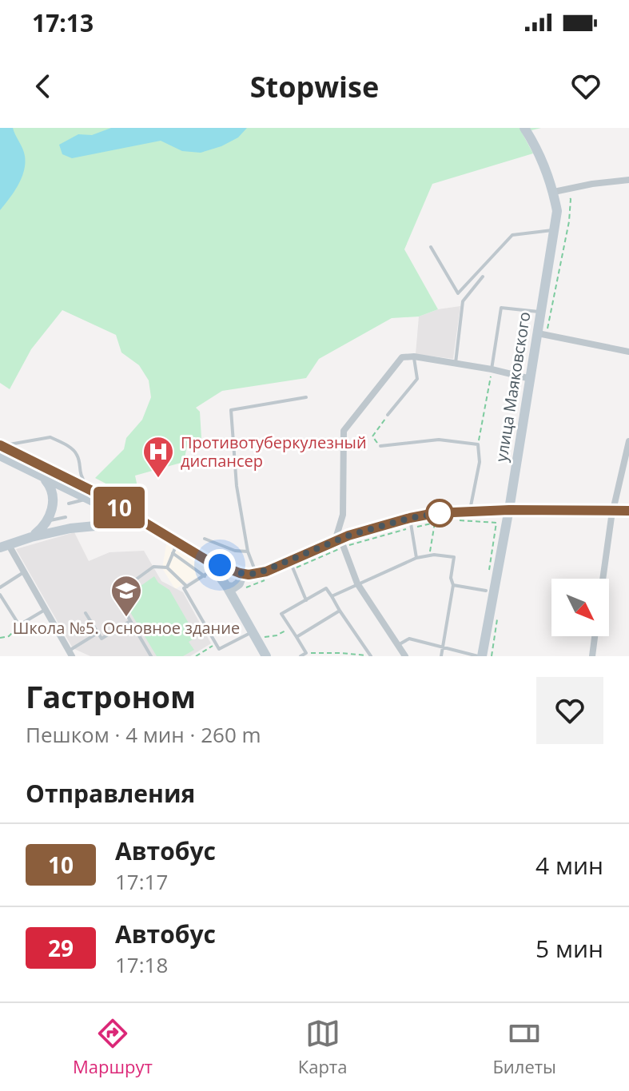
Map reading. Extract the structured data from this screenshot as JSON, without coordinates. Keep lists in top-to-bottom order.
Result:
{
  "streets": {
    "street": ["улица Маяковского"]
  },
  "places": {
    "hospital": ["Противотуберкулезный диспансер"],
    "school or university": ["Школа №5. Основное здание"]
  },
  "lines": ["bus line 10"],
  "north": "bottom right",
  "page": {
    "status": "17:13",
    "header": "Stopwise",
    "on_map": "10",
    "heading": [
      ["Гастроном", "Пешком · 4 мин · 260 m"],
      "Отправления"
    ],
    "list": [
      {
        "mark": "10",
        "name": "Автобус",
        "note": "17:17",
        "value": "4 мин"
      },
      {
        "mark": "29",
        "name": "Автобус",
        "note": "17:18",
        "value": "5 мин"
      }
    ],
    "tabs": ["Маршрут", "Карта", "Билеты"]
  }
}
